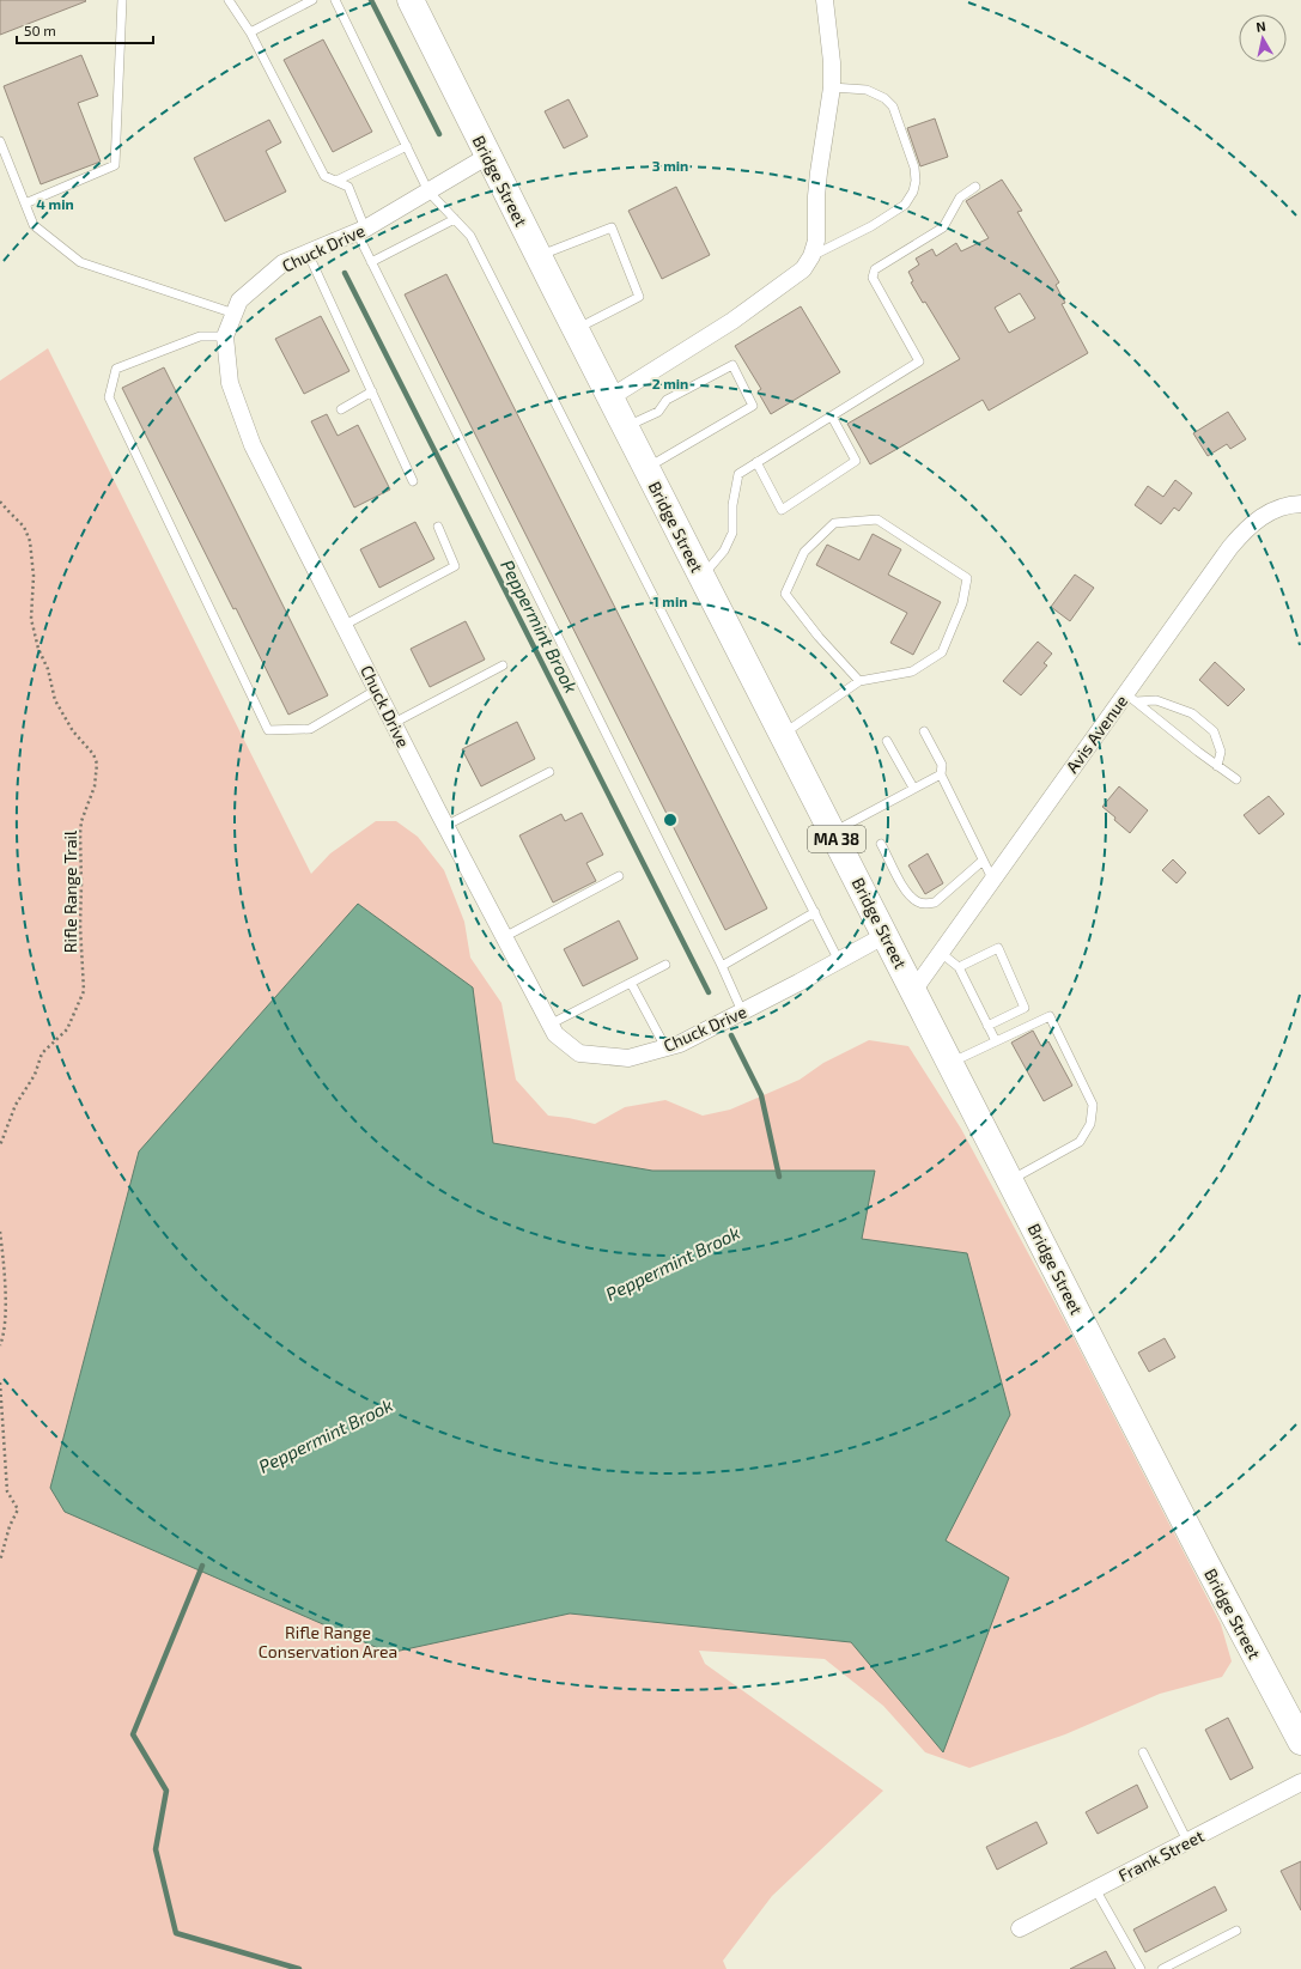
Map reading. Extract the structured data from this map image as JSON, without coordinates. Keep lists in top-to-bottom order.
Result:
{
  "streets": {
    "main road": ["Bridge Street", "MA 38"],
    "street": ["Chuck Drive", "Avis Avenue", "Frank Street"],
    "path": ["Rifle Range Trail"]
  },
  "crossings": [
    ["Bridge Street", "Chuck Drive"],
    ["Bridge Street", "Avis Avenue"]
  ],
  "water": ["Peppermint Brook"],
  "parks": ["Rifle Range Conservation Area"],
  "scale_bar": "50 m",
  "north": "top",
  "rings": [
    "3 min",
    "4 min",
    "2 min",
    "1 min"
  ]
}
